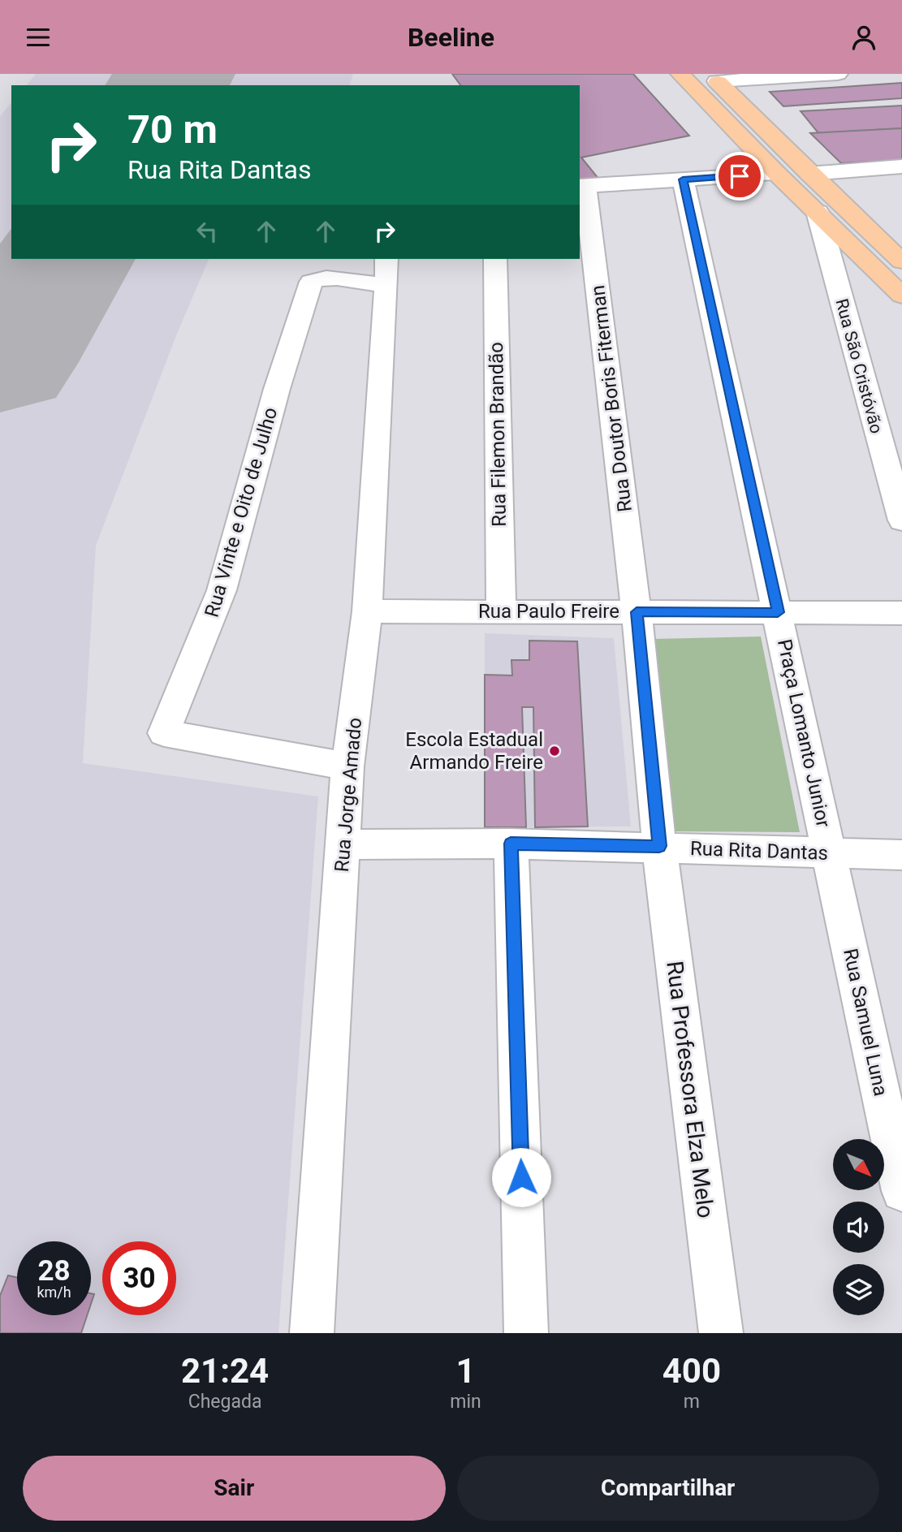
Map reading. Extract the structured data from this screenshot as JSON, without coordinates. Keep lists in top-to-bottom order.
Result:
{
  "streets": {
    "street": [
      "Rua São Cristóvão",
      "Rua Doutor Boris Fiterman",
      "Rua Filemon Brandão",
      "Rua Vinte e Oito de Julho",
      "Rua Paulo Freire",
      "Praça Lomanto Junior",
      "Rua Jorge Amado",
      "Rua Rita Dantas",
      "Rua Samuel Luna",
      "Rua Professora Elza Melo"
    ]
  },
  "crossings": [
    ["Rua Doutor Boris Fiterman", "Rua Paulo Freire"],
    ["Rua Filemon Brandão", "Rua Paulo Freire"],
    ["Rua Vinte e Oito de Julho", "Rua Jorge Amado"],
    ["Rua Paulo Freire", "Praça Lomanto Junior"],
    ["Rua Paulo Freire", "Rua Jorge Amado"],
    ["Praça Lomanto Junior", "Rua Rita Dantas"],
    ["Praça Lomanto Junior", "Rua Samuel Luna"],
    ["Rua Jorge Amado", "Rua Rita Dantas"],
    ["Rua Rita Dantas", "Rua Samuel Luna"],
    ["Rua Rita Dantas", "Rua Professora Elza Melo"]
  ],
  "places": ["Escola Estadual Armando Freire"],
  "north": "bottom right",
  "page": {
    "header": "Beeline",
    "turn": ["70 m", "Rua Rita Dantas"],
    "speed": "28 km/h",
    "limit": "30",
    "eta": [
      "21:24",
      "Chegada",
      "1",
      "min",
      "400",
      "m"
    ],
    "buttons": ["Sair", "Compartilhar"]
  }
}
